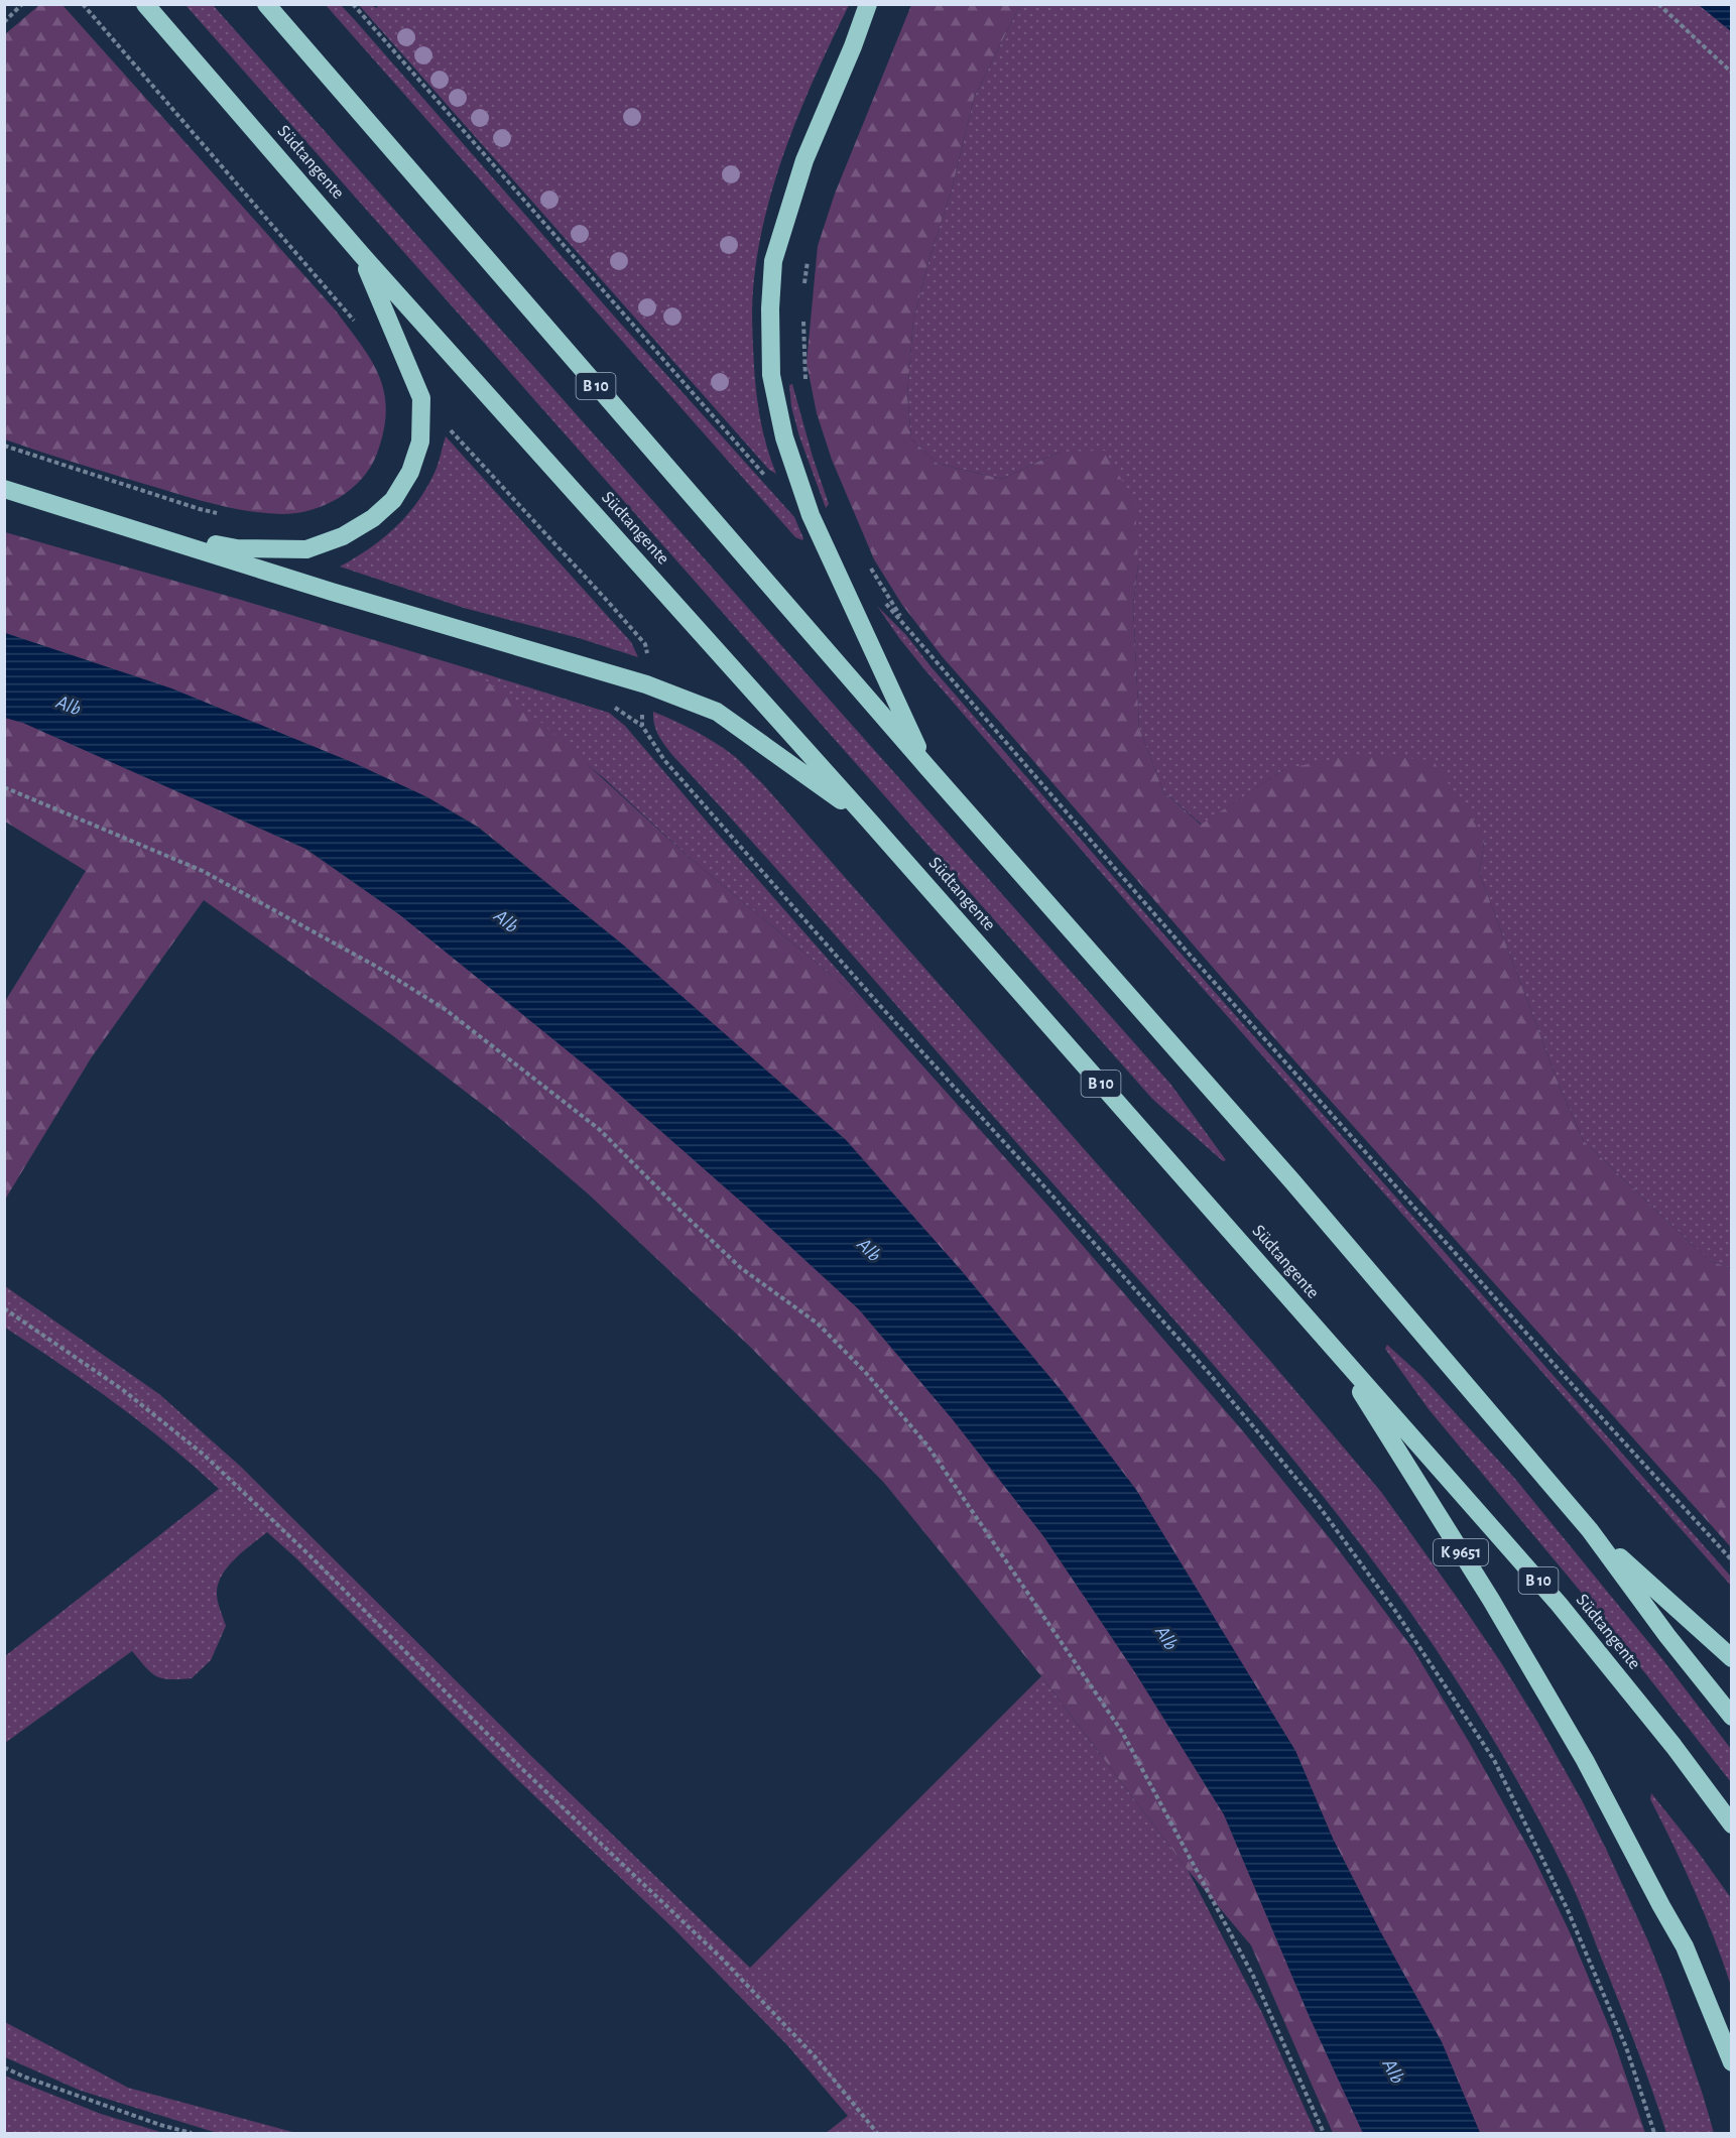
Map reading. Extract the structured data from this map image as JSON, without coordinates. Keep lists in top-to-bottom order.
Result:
{
  "streets": {
    "highway": ["Südtangente", "B 10", "K 9651"]
  },
  "crossings": [
    ["Südtangente", "K 9651"]
  ],
  "water": ["Alb"]
}
